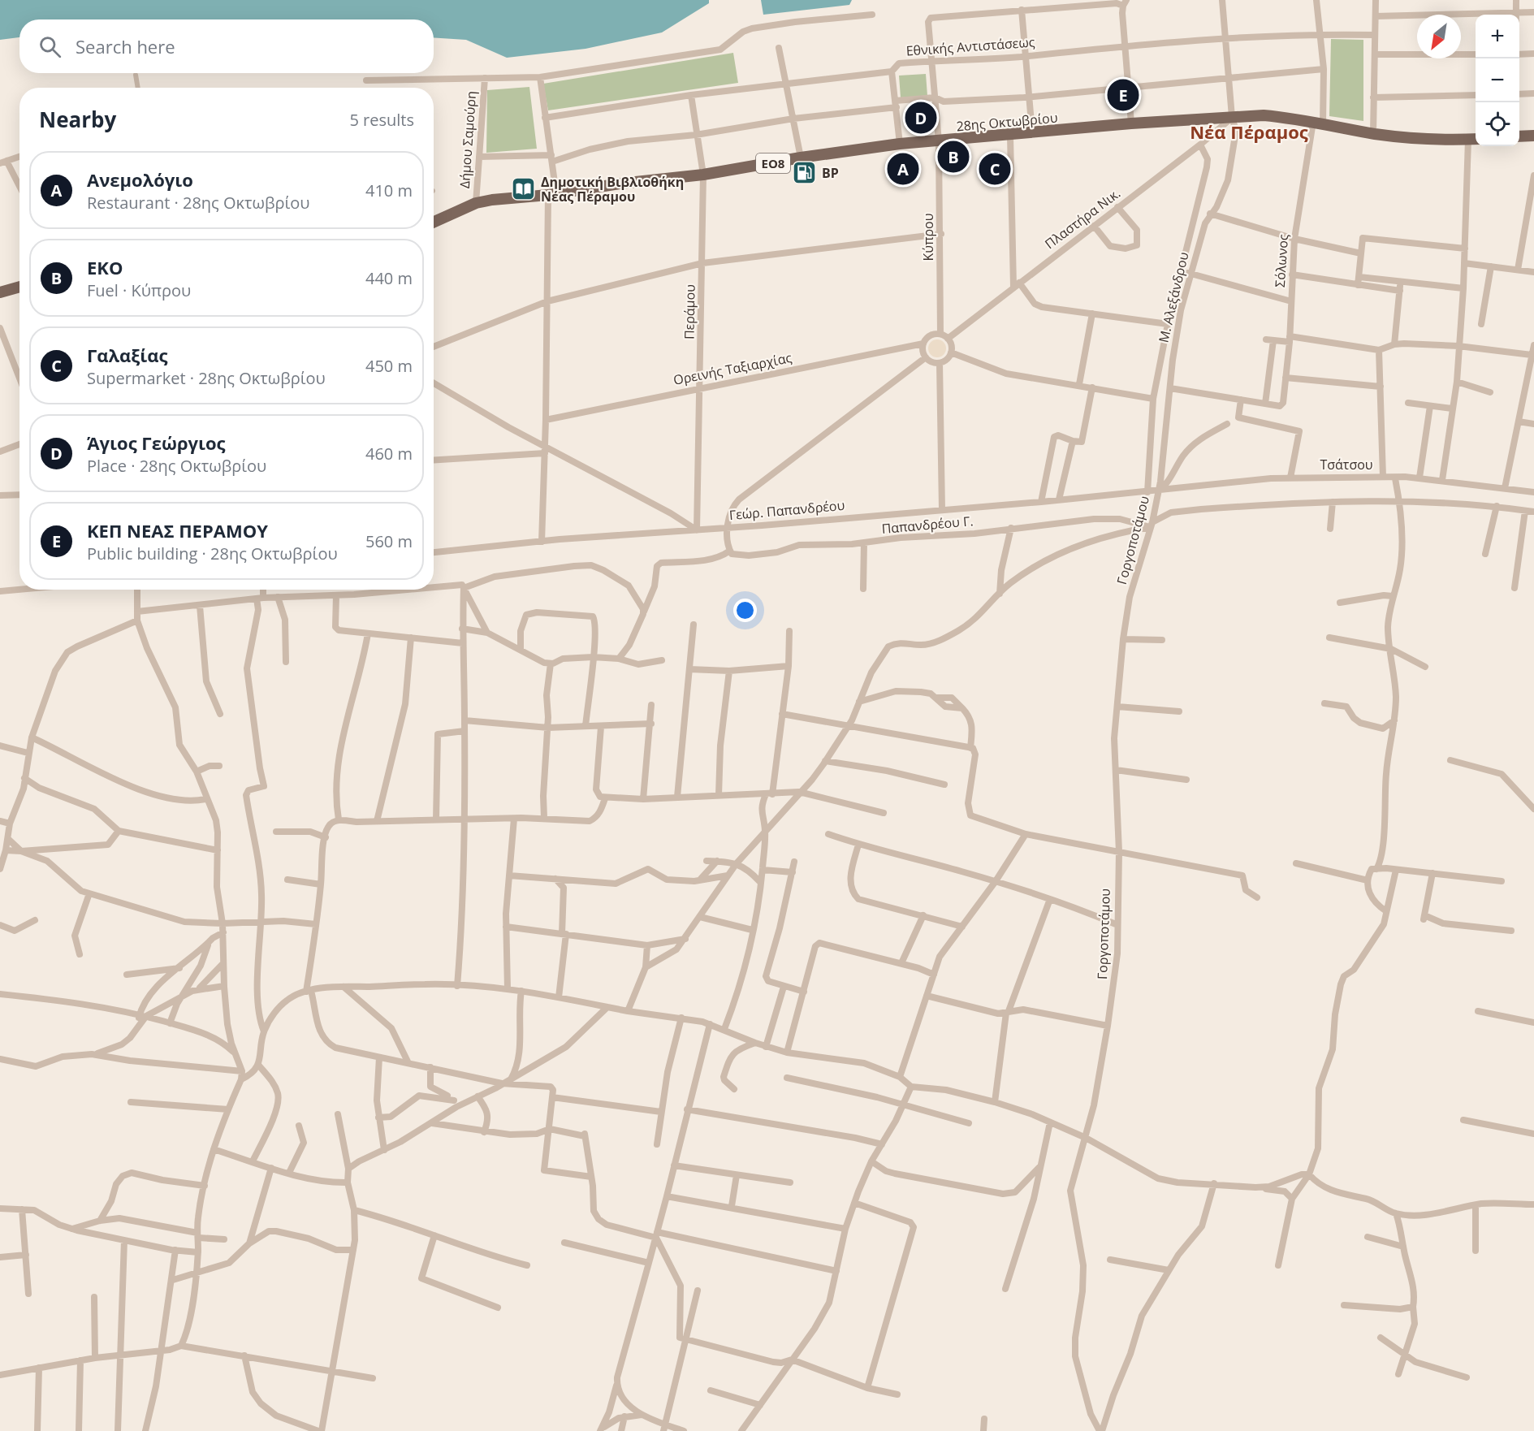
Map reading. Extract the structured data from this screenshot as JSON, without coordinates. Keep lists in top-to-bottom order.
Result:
{
  "streets": {
    "main road": ["28ης Οκτωβρίου", "ΕΟ8"],
    "street": [
      "Εθνικής Αντιστάσεως",
      "Δήμου Σαμούρη",
      "Πλαστήρα Νικ.",
      "Κύπρου",
      "Σόλωνος",
      "Μ. Αλεξάνδρου",
      "Περάμου",
      "Ορεινής Ταξιαρχίας",
      "Τσάτσου",
      "Γεώρ. Παπανδρέου",
      "Παπανδρέου Γ.",
      "Γοργοποτάμου"
    ]
  },
  "crossings": [
    ["Εθνικής Αντιστάσεως", "Κύπρου"],
    ["Εθνικής Αντιστάσεως", "Σόλωνος"],
    ["Εθνικής Αντιστάσεως", "Μ. Αλεξάνδρου"],
    ["Εθνικής Αντιστάσεως", "Περάμου"],
    ["28ης Οκτωβρίου", "Δήμου Σαμούρη"],
    ["28ης Οκτωβρίου", "Πλαστήρα Νικ."],
    ["28ης Οκτωβρίου", "Κύπρου"],
    ["28ης Οκτωβρίου", "Σόλωνος"],
    ["28ης Οκτωβρίου", "Μ. Αλεξάνδρου"],
    ["28ης Οκτωβρίου", "Περάμου"],
    ["Πλαστήρα Νικ.", "Κύπρου"],
    ["Πλαστήρα Νικ.", "Μ. Αλεξάνδρου"],
    ["Πλαστήρα Νικ.", "Ορεινής Ταξιαρχίας"],
    ["Κύπρου", "Ορεινής Ταξιαρχίας"],
    ["Μ. Αλεξάνδρου", "Τσάτσου"],
    ["Μ. Αλεξάνδρου", "Γεώρ. Παπανδρέου"],
    ["Μ. Αλεξάνδρου", "Γοργοποτάμου"],
    ["Περάμου", "Ορεινής Ταξιαρχίας"],
    ["Περάμου", "Γεώρ. Παπανδρέου"],
    ["Τσάτσου", "Γεώρ. Παπανδρέου"],
    ["Τσάτσου", "Γοργοποτάμου"],
    ["Παπανδρέου Γ.", "Γοργοποτάμου"]
  ],
  "districts": ["Νέα Πέραμος"],
  "places": {
    "fuel station": ["BP"],
    "library": ["Δημοτική Βιβλιοθήκη Νέας Πέραμου"]
  },
  "north": "bottom left",
  "page": {
    "map_buttons": ["+", "−"],
    "search": "Search here",
    "pins": [
      "E",
      "D",
      "B",
      "A",
      "C"
    ],
    "heading": ["Nearby", "5 results"],
    "list": [
      {
        "mark": "A",
        "name": "Ανεμολόγιο",
        "note": "Restaurant · 28ης Οκτωβρίου",
        "value": "410 m"
      },
      {
        "mark": "B",
        "name": "EKO",
        "note": "Fuel · Κύπρου",
        "value": "440 m"
      },
      {
        "mark": "C",
        "name": "Γαλαξίας",
        "note": "Supermarket · 28ης Οκτωβρίου",
        "value": "450 m"
      },
      {
        "mark": "D",
        "name": "Άγιος Γεώργιος",
        "note": "Place · 28ης Οκτωβρίου",
        "value": "460 m"
      },
      {
        "mark": "E",
        "name": "ΚΕΠ ΝΕΑΣ ΠΕΡΑΜΟΥ",
        "note": "Public building · 28ης Οκτωβρίου",
        "value": "560 m"
      }
    ]
  }
}
